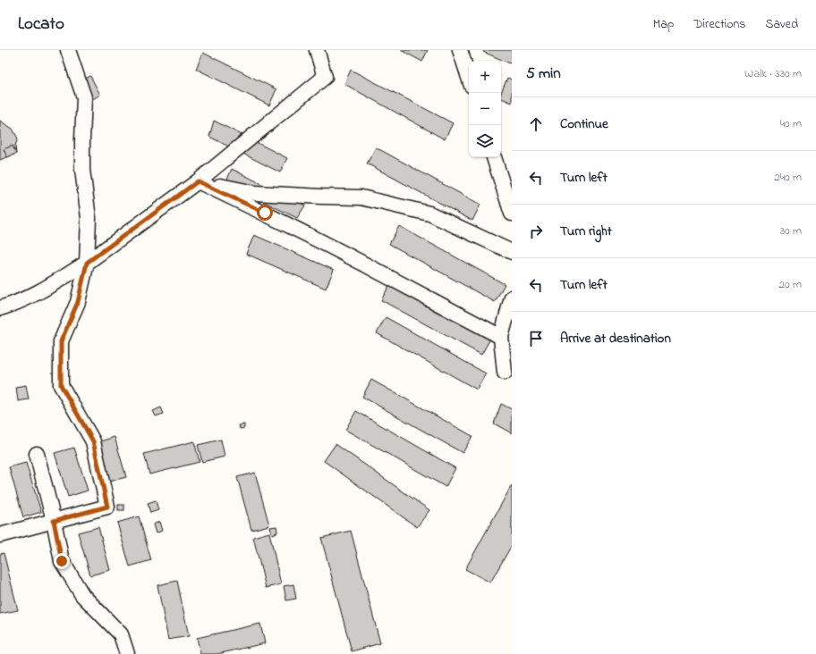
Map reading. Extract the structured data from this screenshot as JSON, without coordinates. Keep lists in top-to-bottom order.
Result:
{
  "page": {
    "header": "Locato",
    "nav": ["Map", "Directions", "Saved"],
    "heading": ["5 min", "Walk · 330 m"],
    "map_buttons": ["+", "−"],
    "list": [
      ["Continue", "40 m"],
      ["Turn left", "240 m"],
      ["Turn right", "30 m"],
      ["Turn left", "20 m"],
      "Arrive at destination"
    ]
  }
}
